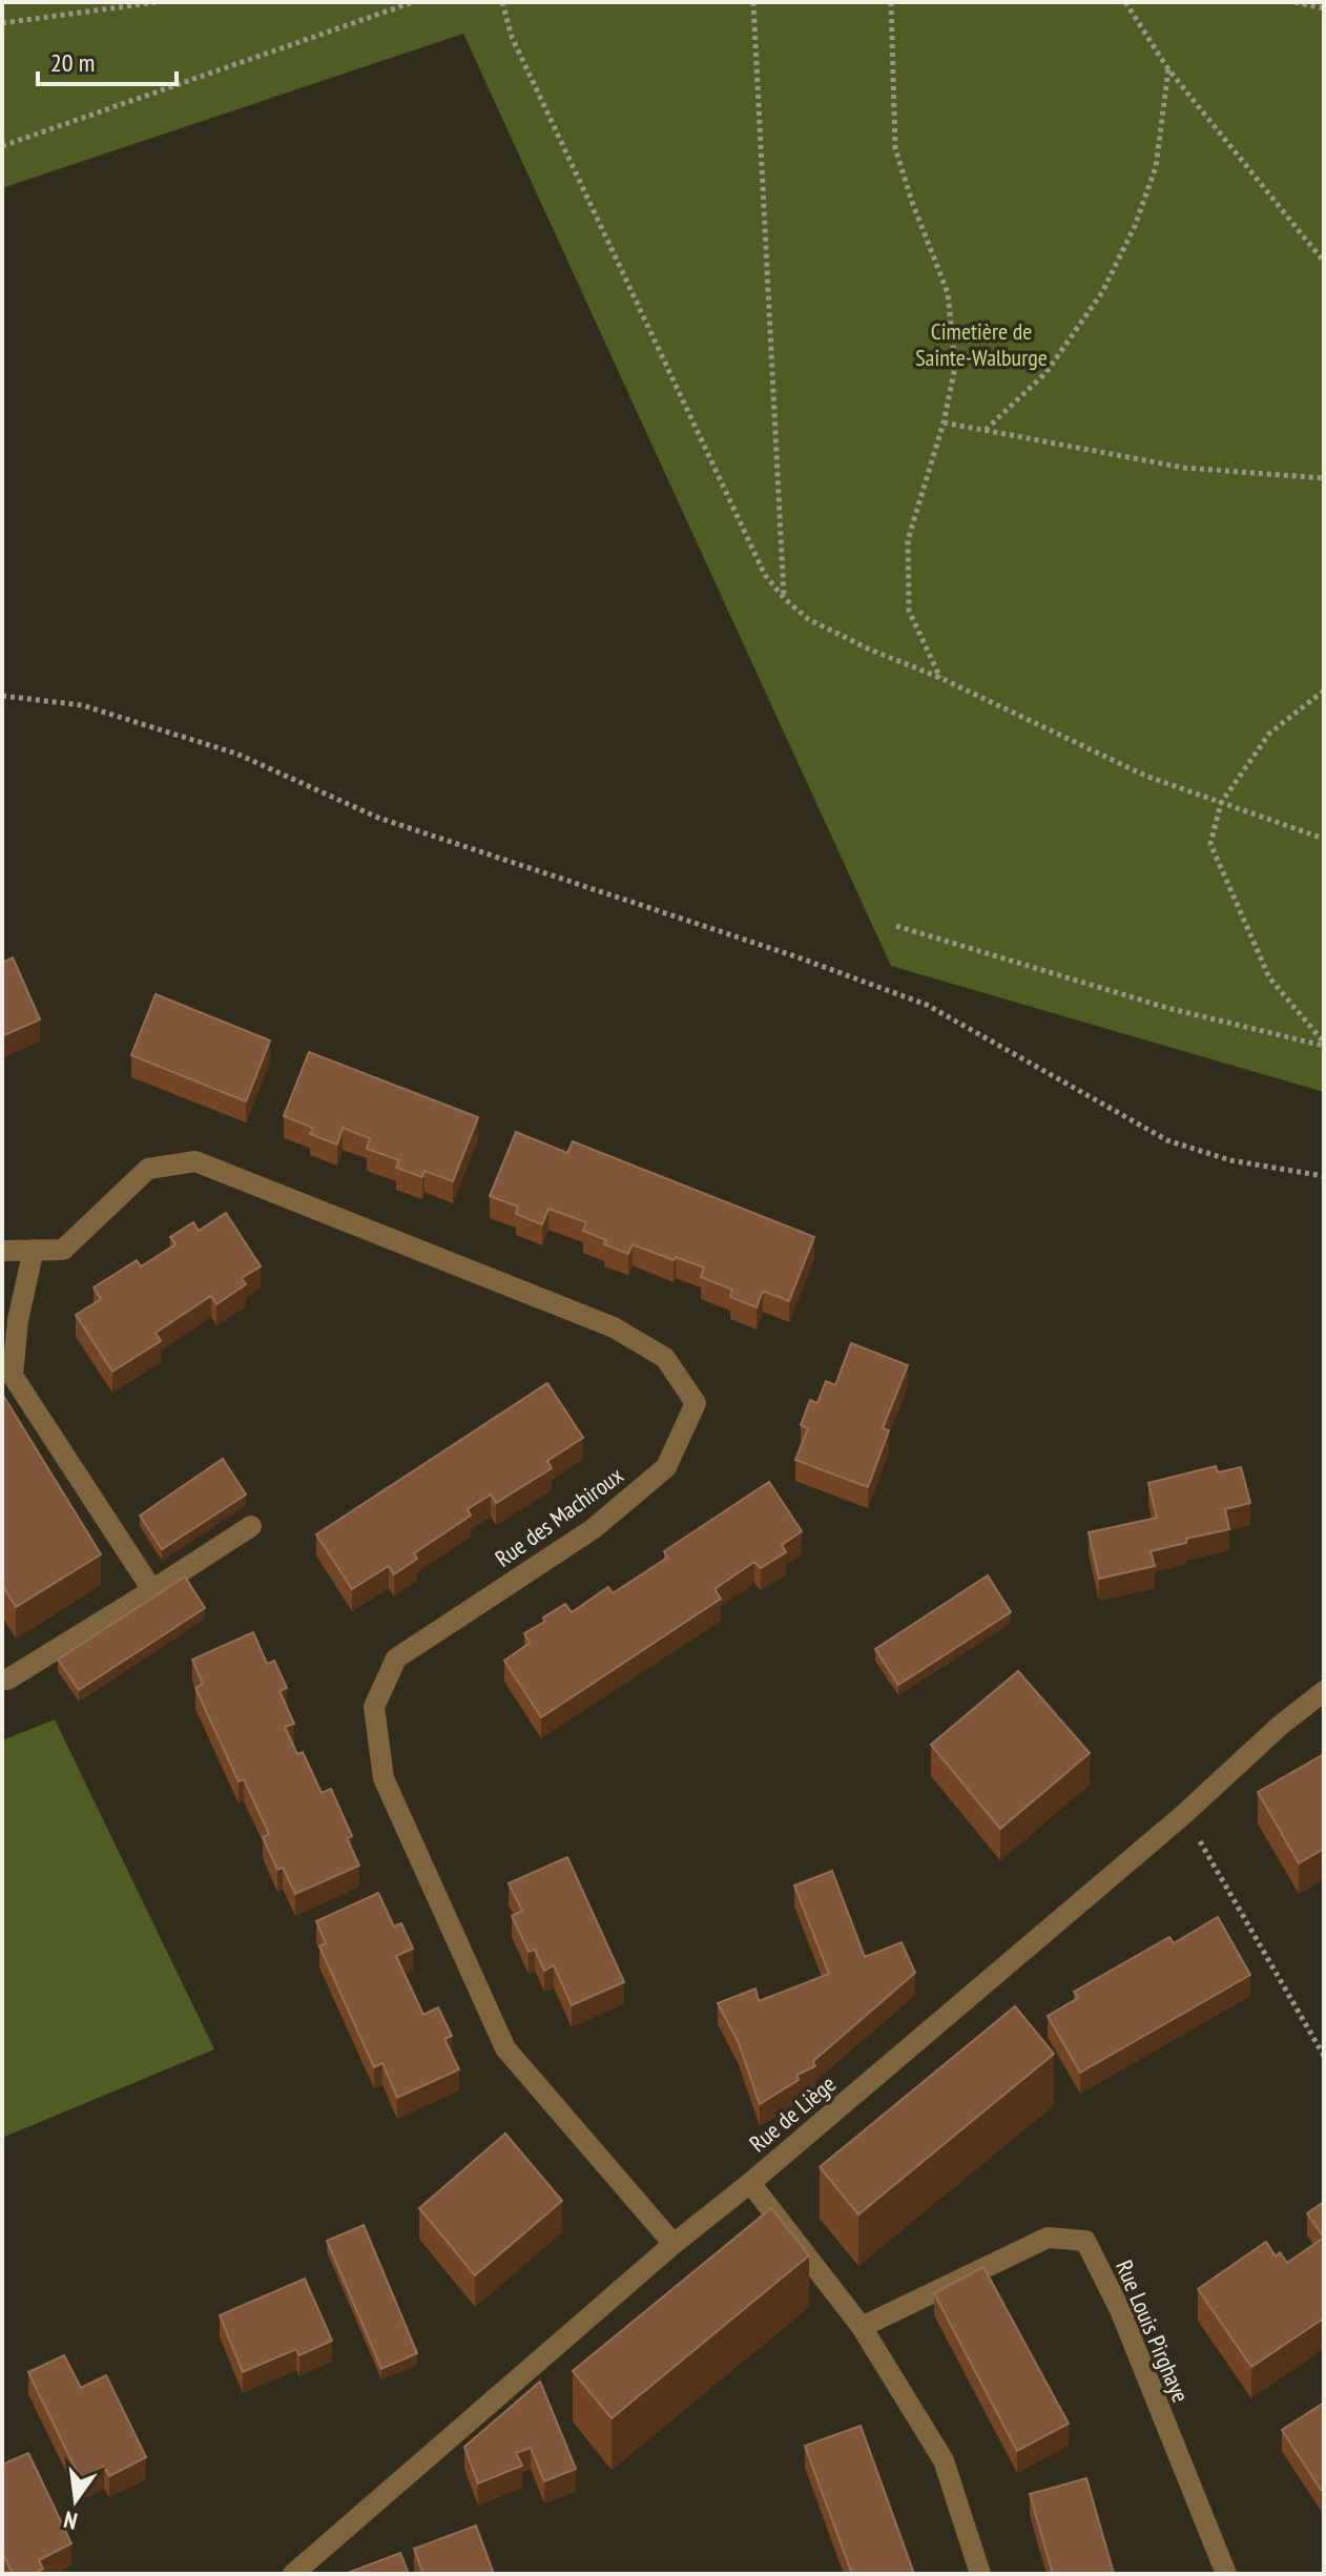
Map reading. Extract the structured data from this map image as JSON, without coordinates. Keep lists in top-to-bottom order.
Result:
{
  "streets": {
    "street": ["Rue des Machiroux", "Rue de Liège", "Rue Louis Pirghaye"]
  },
  "crossings": [
    ["Rue des Machiroux", "Rue de Liège"]
  ],
  "parks": ["Cimetière de Sainte-Walburge"],
  "scale_bar": "20 m",
  "north": "bottom"
}
